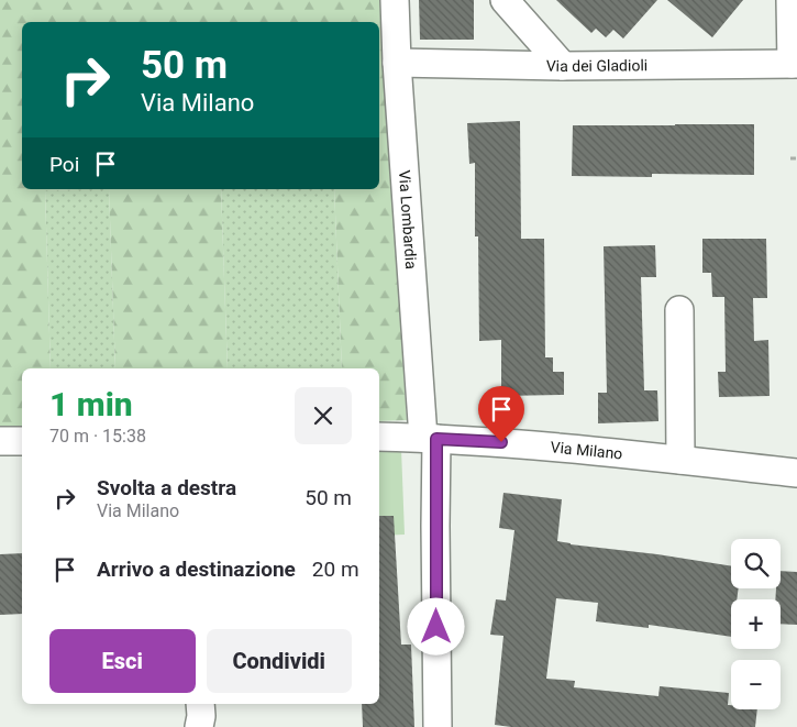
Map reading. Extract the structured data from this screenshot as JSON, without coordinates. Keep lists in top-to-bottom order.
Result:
{
  "streets": {
    "street": ["Via dei Gladioli", "Via Lombardia", "Via Milano"]
  },
  "crossings": [
    ["Via dei Gladioli", "Via Lombardia"],
    ["Via Lombardia", "Via Milano"]
  ],
  "page": {
    "turn": ["50 m", "Via Milano"],
    "then": "Poi",
    "heading": ["1 min", "70 m · 15:38"],
    "list": [
      {
        "name": "Svolta a destra",
        "note": "Via Milano",
        "value": "50 m"
      },
      {
        "name": "Arrivo a destinazione",
        "value": "20 m"
      }
    ],
    "map_buttons": ["+", "−"],
    "buttons": ["Esci", "Condividi"]
  }
}
